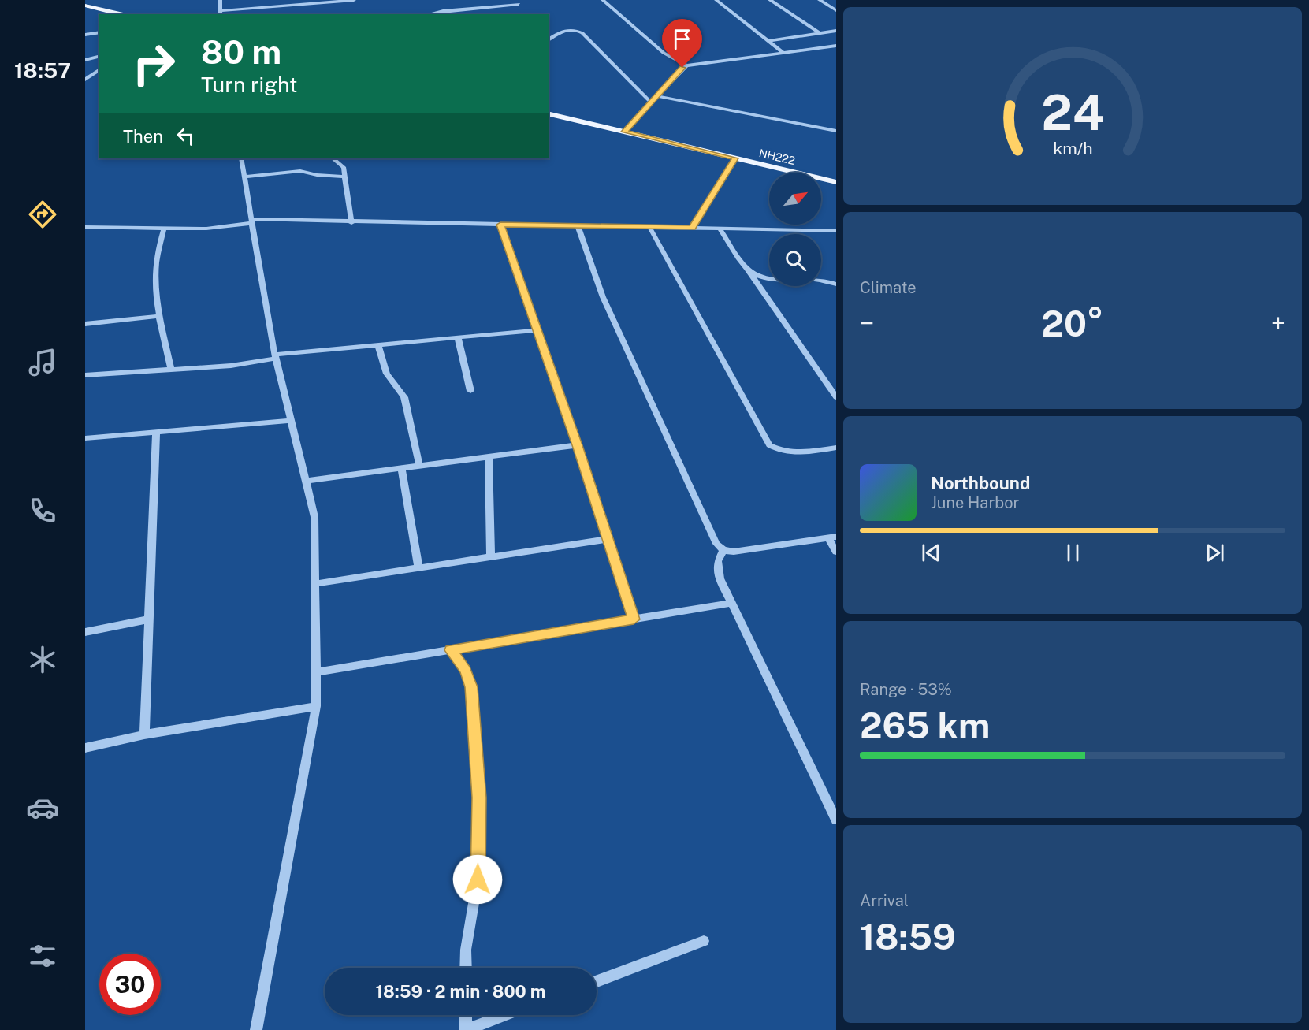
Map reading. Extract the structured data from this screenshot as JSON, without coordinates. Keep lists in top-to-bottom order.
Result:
{
  "streets": {
    "main road": ["NH222"]
  },
  "north": "top right",
  "page": {
    "tabs": "18:57",
    "turn": ["80 m", "Turn right"],
    "then": "Then",
    "tile": [
      "Climate",
      ["Range · 53%", "265 km"],
      ["Arrival", "18:59"]
    ],
    "heat": ["−", "20°", "+"],
    "song": ["Northbound", "June Harbor"],
    "limit": "30",
    "trip": "18:59 · 2 min · 800 m",
    "gauge": ["24", "km/h"]
  }
}
